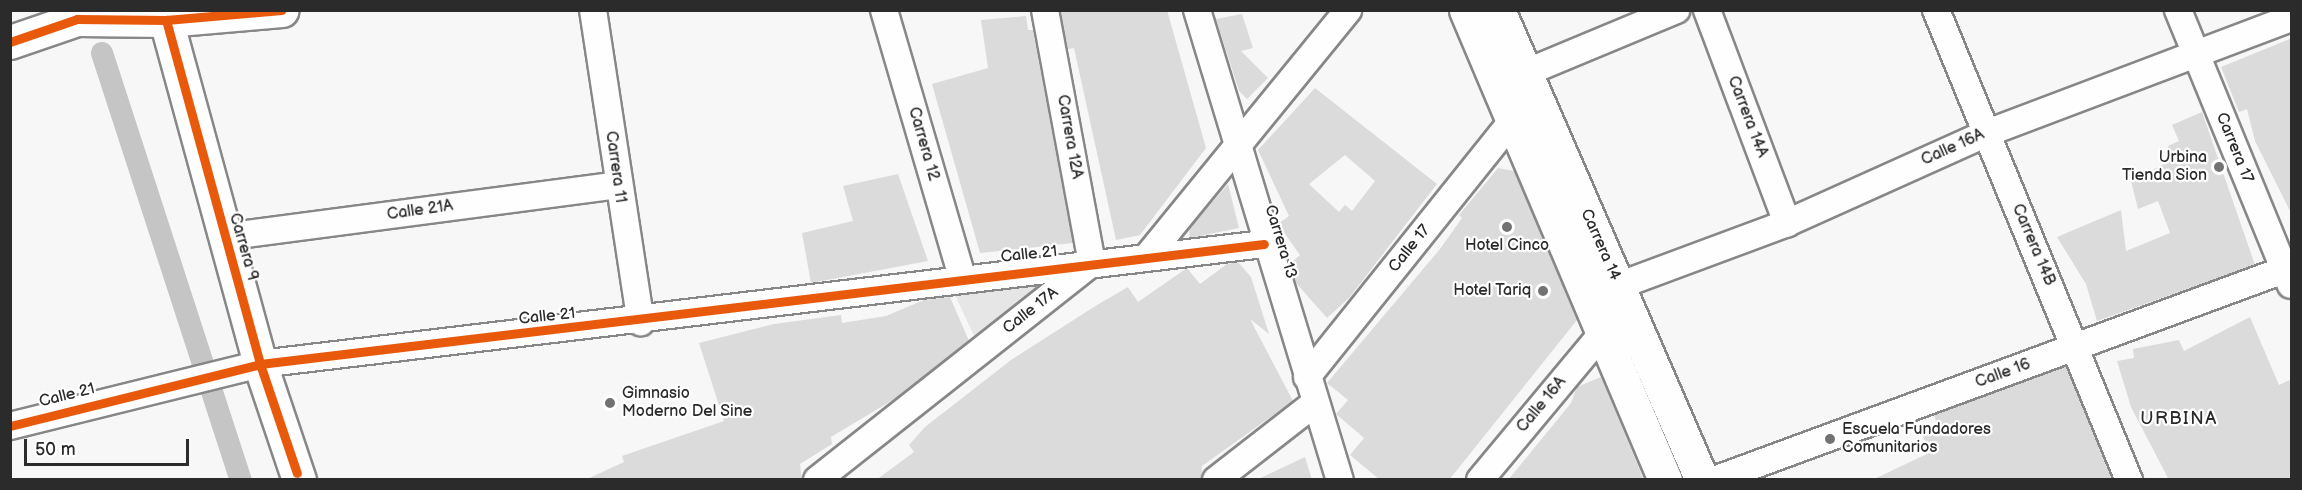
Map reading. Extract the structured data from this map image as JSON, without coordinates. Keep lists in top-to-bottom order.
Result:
{
  "streets": {
    "main road": ["Carrera 14", "Carrera 9"],
    "street": [
      "Carrera 14A",
      "Carrera 12A",
      "Carrera 12",
      "Calle 16A",
      "Carrera 17",
      "Carrera 11",
      "Calle 21A",
      "Carrera 13",
      "Carrera 14B",
      "Calle 17",
      "Calle 21",
      "Calle 17A",
      "Calle 16"
    ]
  },
  "crossings": [
    ["Carrera 14A", "Calle 16A"],
    ["Carrera 12A", "Calle 21"],
    ["Carrera 12A", "Calle 17A"],
    ["Carrera 12", "Calle 21"],
    ["Calle 16A", "Carrera 17"],
    ["Calle 16A", "Carrera 14"],
    ["Calle 16A", "Carrera 14B"],
    ["Carrera 17", "Calle 16"],
    ["Carrera 11", "Calle 21A"],
    ["Carrera 11", "Calle 21"],
    ["Calle 21A", "Carrera 9"],
    ["Carrera 13", "Calle 17"],
    ["Carrera 14", "Calle 17"],
    ["Carrera 14B", "Calle 16"],
    ["Carrera 9", "Calle 21"],
    ["Calle 21", "Calle 17A"]
  ],
  "districts": ["URBINA"],
  "places": [
    "Urbina Tienda Sion",
    "Hotel Cinco",
    "Hotel Tariq",
    "Gimnasio Moderno Del Sine",
    "Escuela Fundadores Comunitarios"
  ],
  "scale_bar": "50 m"
}
